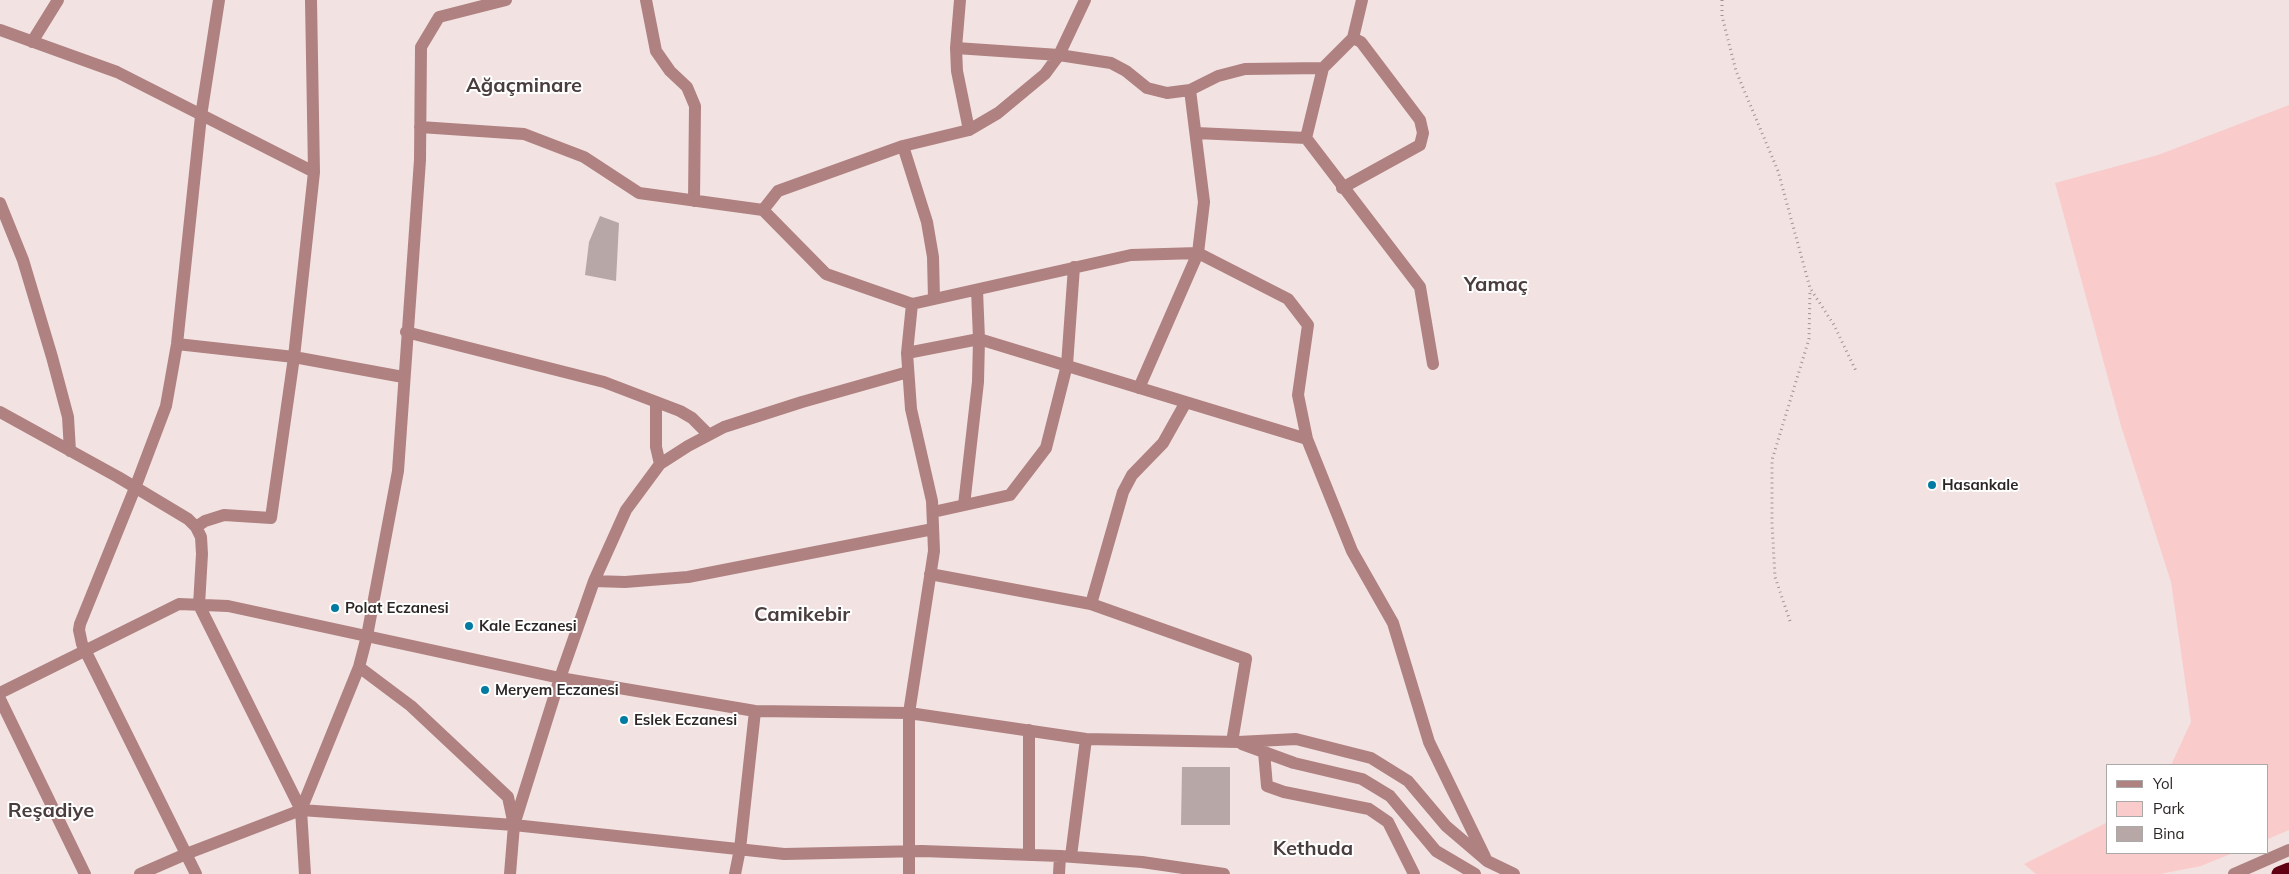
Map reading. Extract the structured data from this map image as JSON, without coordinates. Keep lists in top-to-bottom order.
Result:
{
  "districts": [
    "Ağaçminare",
    "Yamaç",
    "Camikebir",
    "Reşadiye",
    "Kethuda"
  ],
  "places": [
    "Hasankale",
    "Polat Eczanesi",
    "Kale Eczanesi",
    "Meryem Eczanesi",
    "Eslek Eczanesi"
  ],
  "legend": ["Yol", "Park", "Bina"]
}
